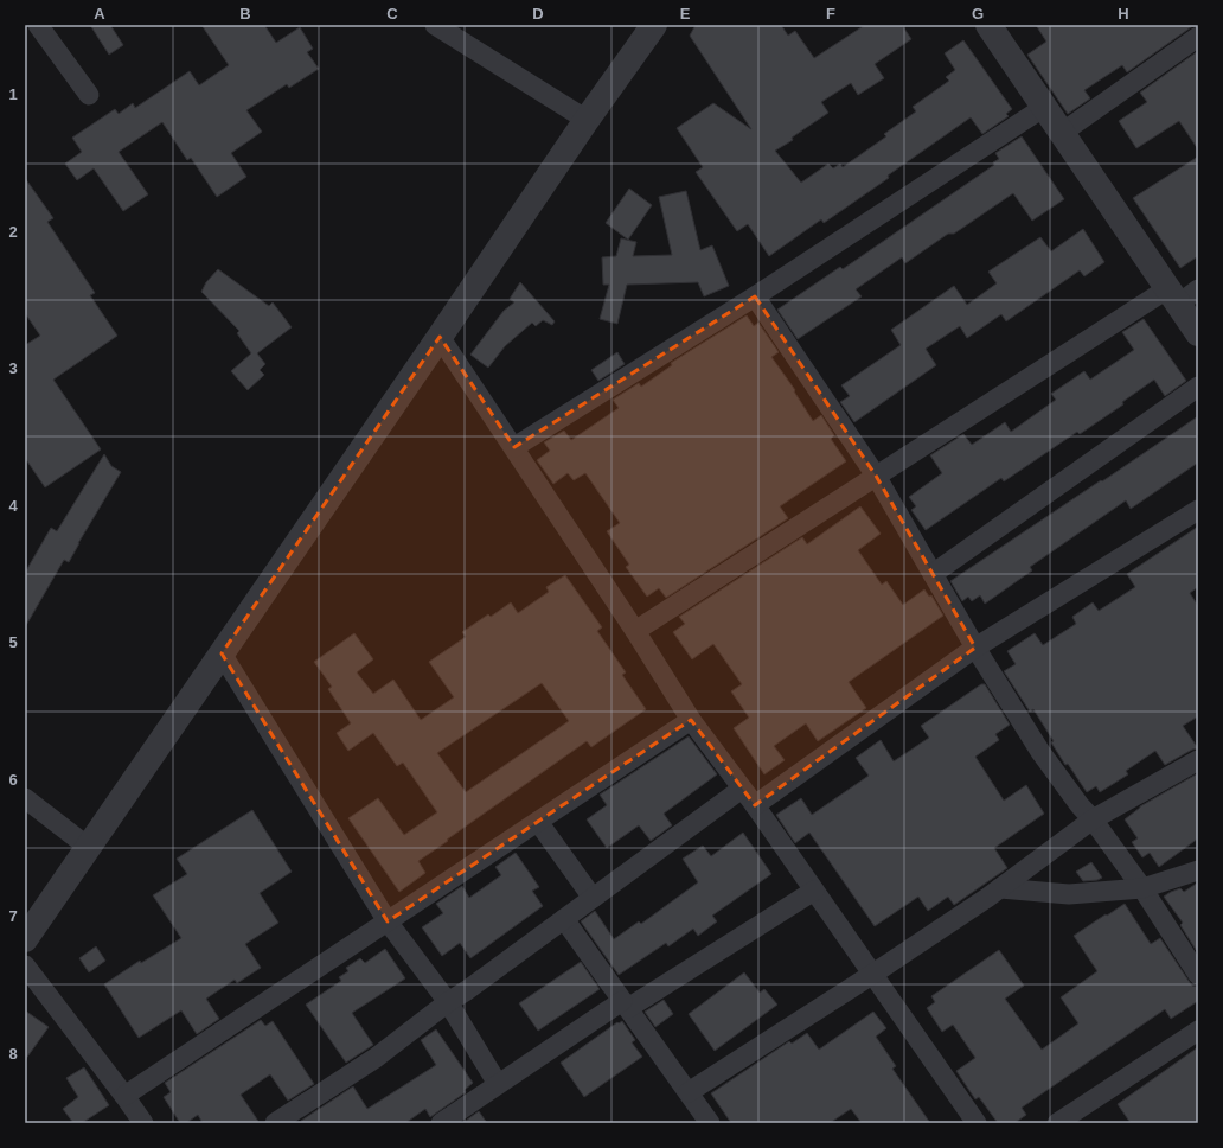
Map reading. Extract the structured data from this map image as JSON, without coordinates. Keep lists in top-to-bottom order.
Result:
{
  "grid": {
    "columns": [
      "A",
      "B",
      "C",
      "D",
      "E",
      "F",
      "G",
      "H"
    ],
    "rows": [
      "1",
      "2",
      "3",
      "4",
      "5",
      "6",
      "7",
      "8"
    ]
  }
}
